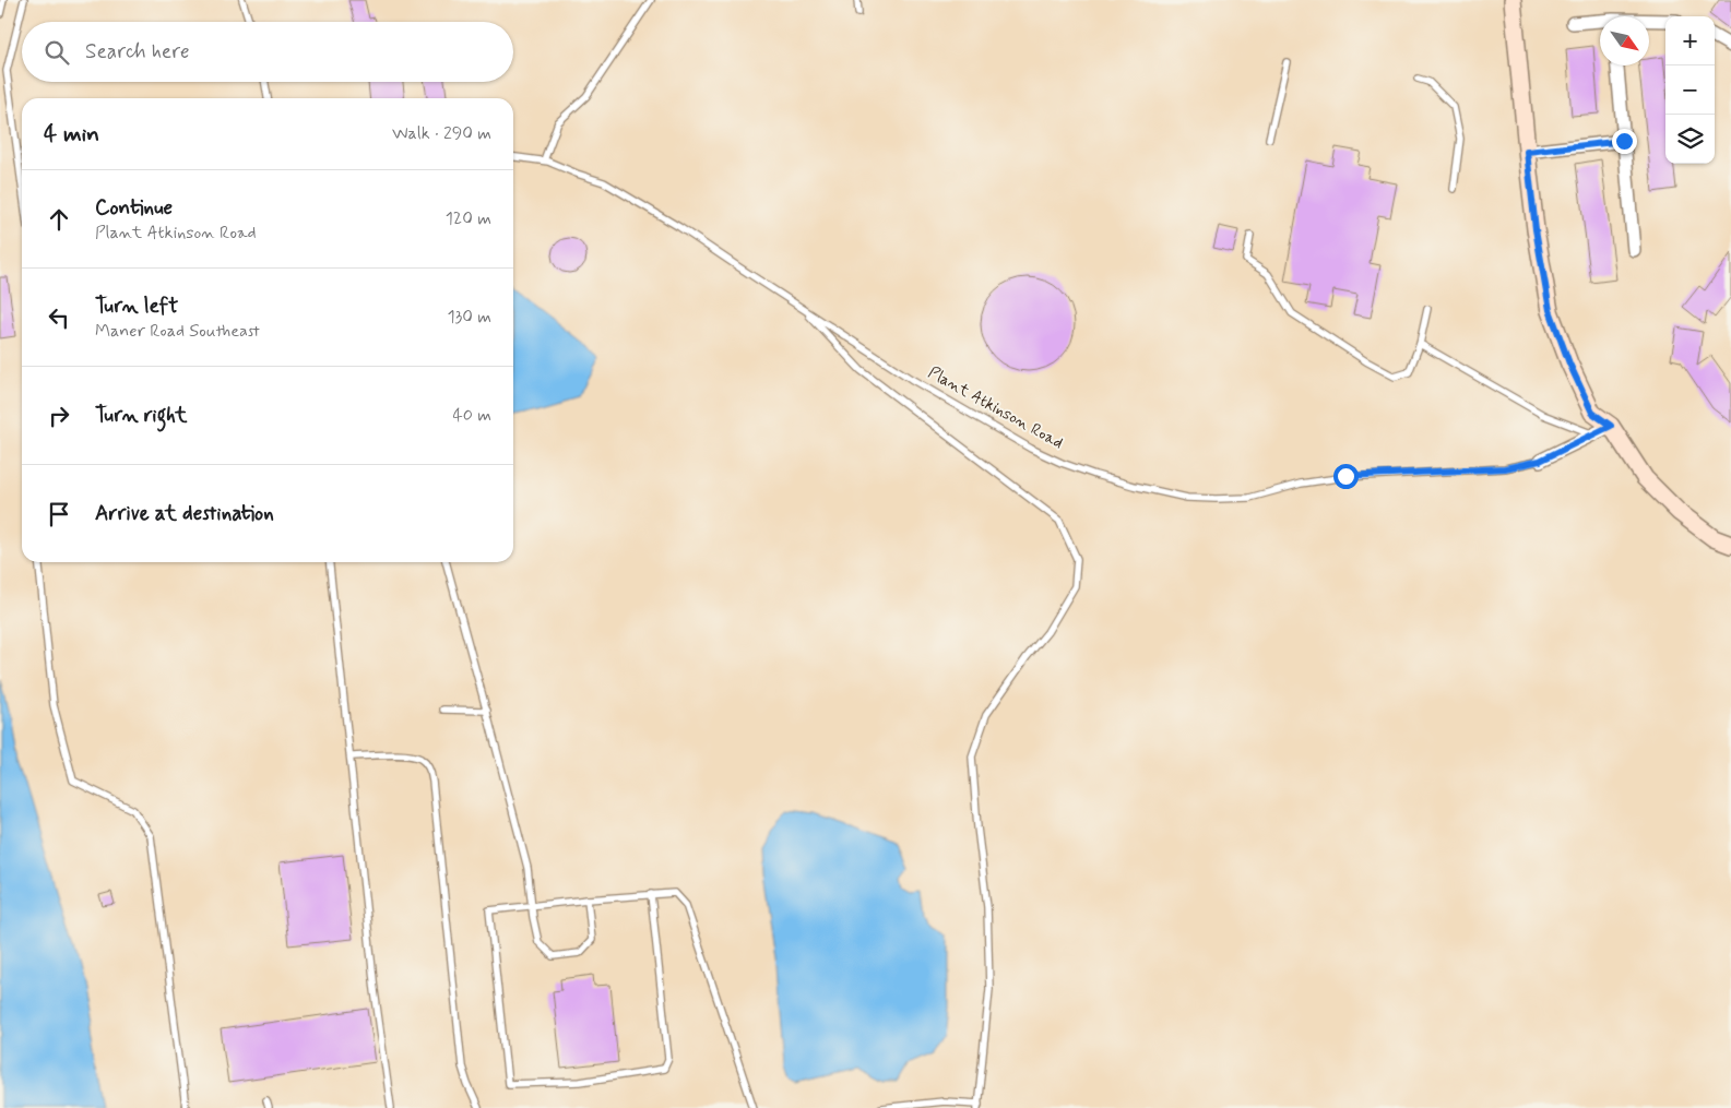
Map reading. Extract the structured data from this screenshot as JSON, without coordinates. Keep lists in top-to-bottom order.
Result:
{
  "streets": {
    "street": ["Plant Atkinson Road"]
  },
  "north": "bottom right",
  "page": {
    "map_buttons": ["+", "−"],
    "search": "Search here",
    "heading": ["4 min", "Walk · 290 m"],
    "list": [
      ["Continue", "Plant Atkinson Road", "120 m"],
      ["Turn left", "Maner Road Southeast", "130 m"],
      ["Turn right", "40 m"],
      "Arrive at destination"
    ]
  }
}
